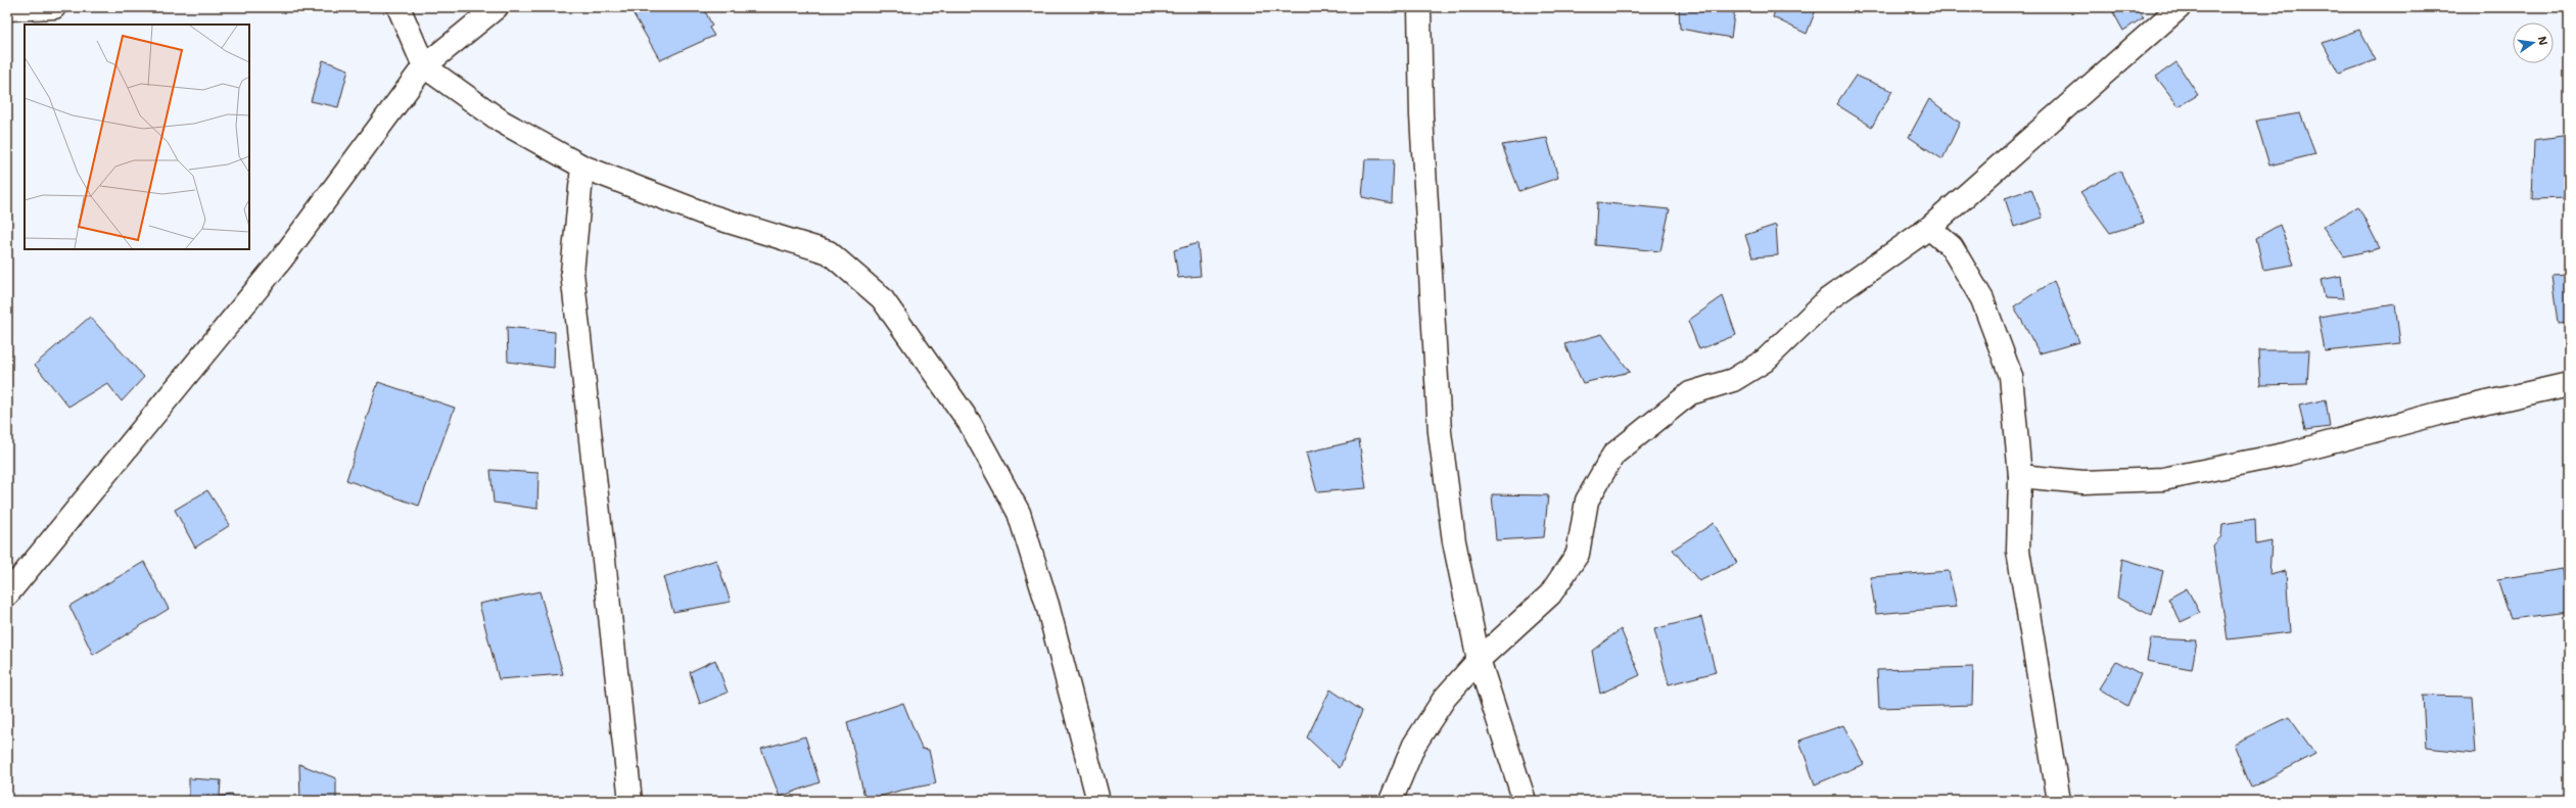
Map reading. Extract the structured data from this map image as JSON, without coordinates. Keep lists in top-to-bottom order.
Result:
{
  "north": "right"
}
